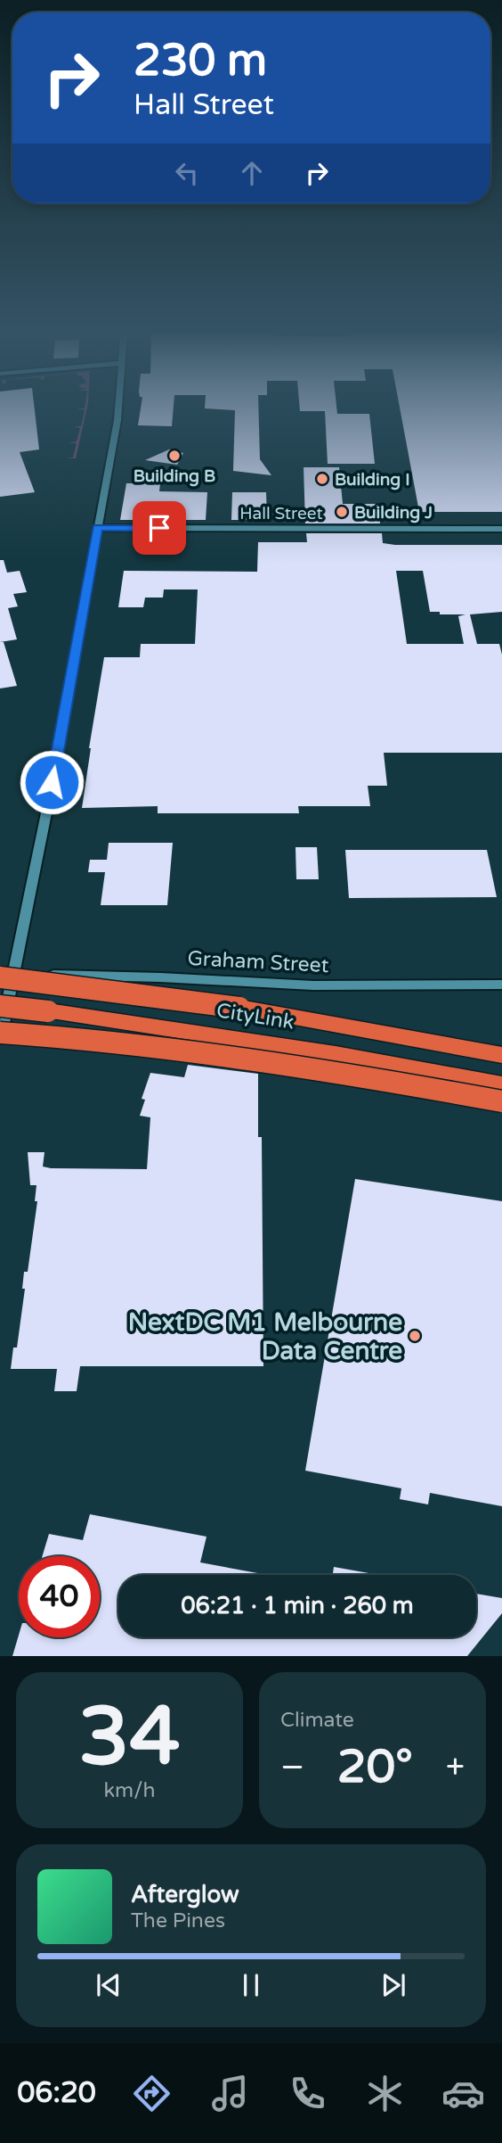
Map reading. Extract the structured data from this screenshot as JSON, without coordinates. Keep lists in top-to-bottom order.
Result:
{
  "streets": {
    "highway": ["CityLink"],
    "street": ["Hall Street", "Graham Street"]
  },
  "crossings": [
    ["Graham Street", "CityLink"]
  ],
  "places": [
    "Building B",
    "Building I",
    "Building J",
    "NextDC M1 Melbourne Data Centre"
  ],
  "page": {
    "turn": ["230 m", "Hall Street"],
    "limit": "40",
    "trip": "06:21 · 1 min · 260 m",
    "tile": [
      ["34", "km/h"],
      "Climate"
    ],
    "heat": ["−", "20°", "+"],
    "song": ["Afterglow", "The Pines"],
    "tabs": "06:20"
  }
}
